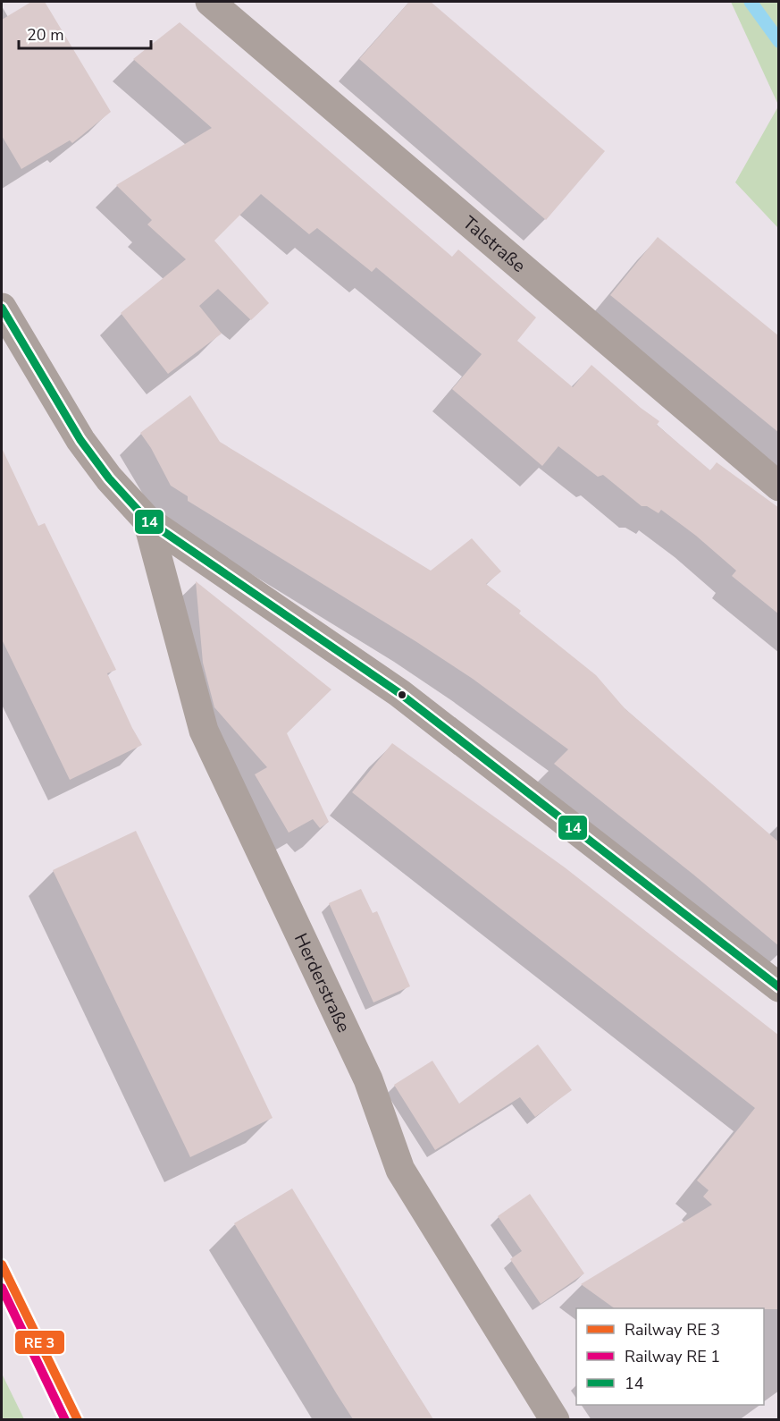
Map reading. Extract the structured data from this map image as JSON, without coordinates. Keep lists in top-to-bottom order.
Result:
{
  "streets": {
    "street": ["Talstraße", "Herderstraße"]
  },
  "lines": ["transit line 14"],
  "legend": ["Railway RE 3", "Railway RE 1", "14"],
  "scale_bar": "20 m"
}
